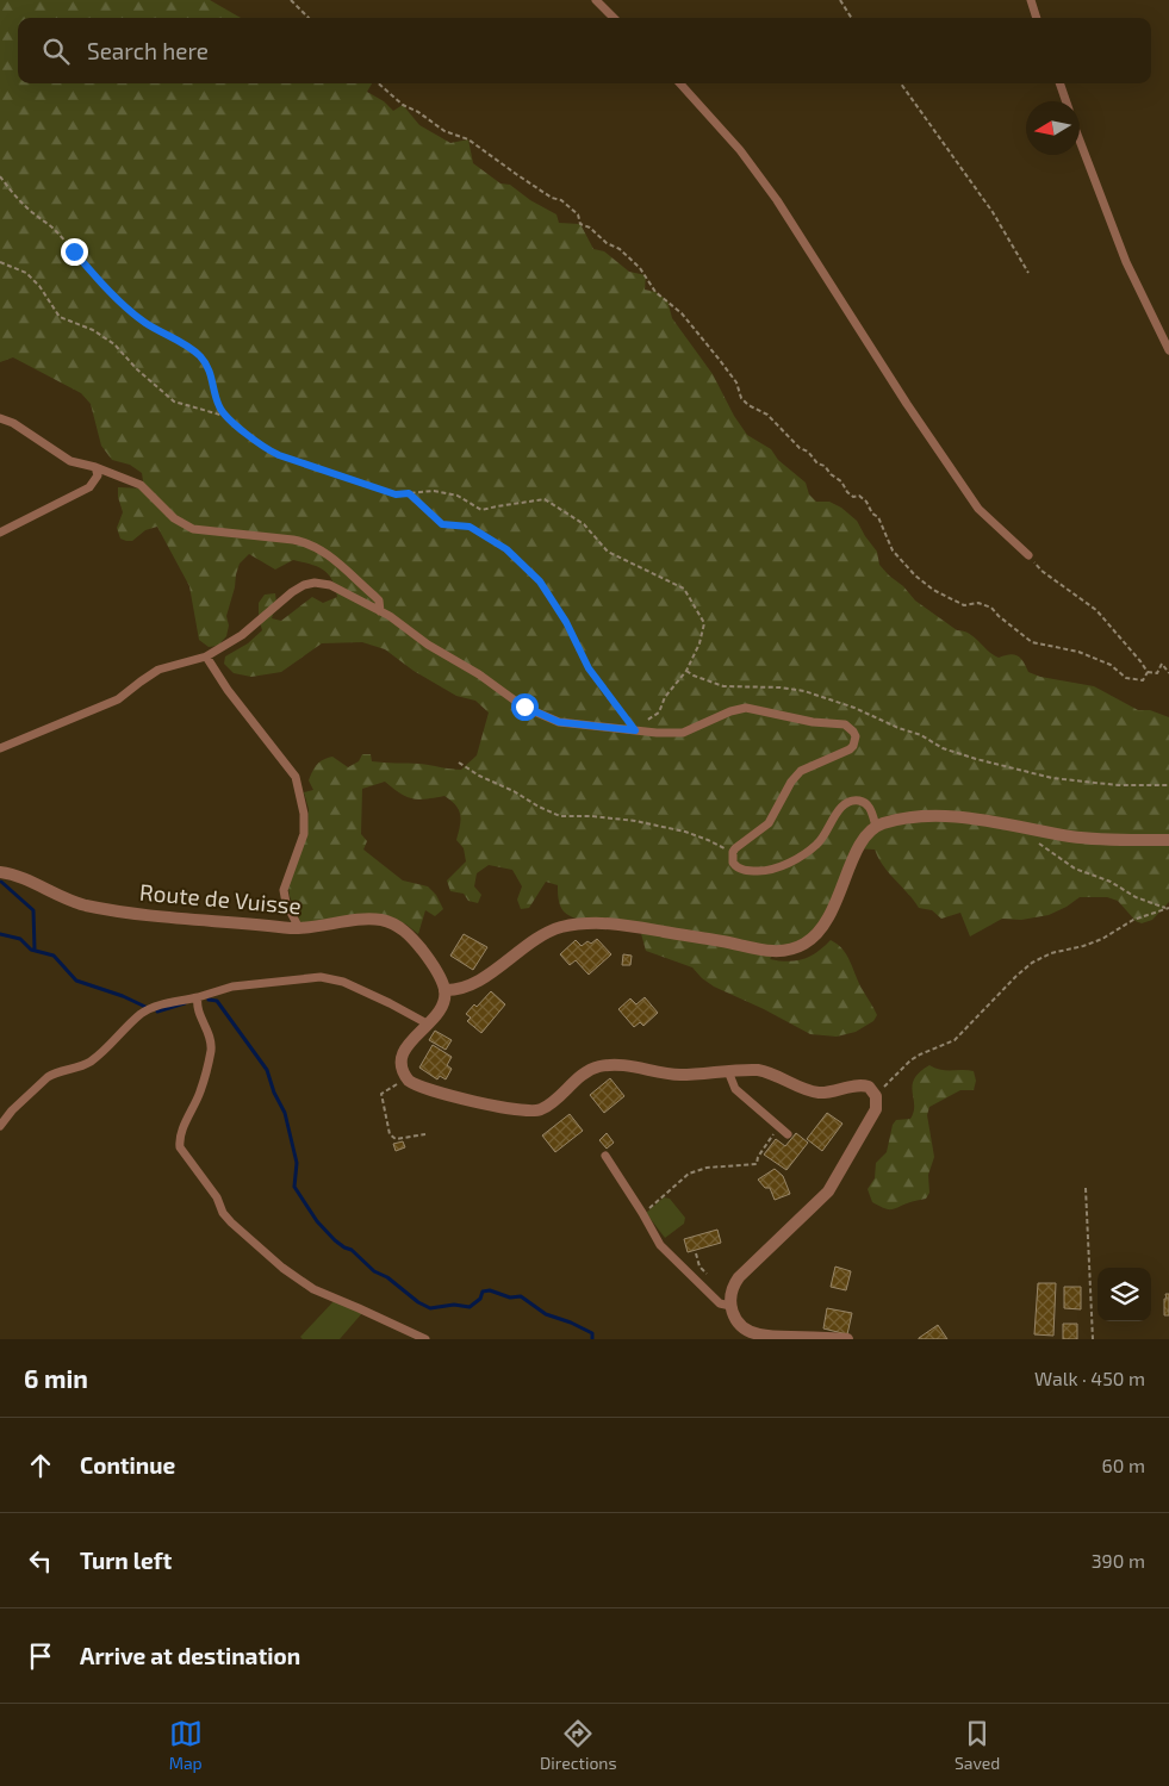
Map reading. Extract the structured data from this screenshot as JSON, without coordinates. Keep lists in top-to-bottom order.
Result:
{
  "streets": {
    "street": ["Route de Vuisse"]
  },
  "north": "left",
  "page": {
    "search": "Search here",
    "heading": ["6 min", "Walk · 450 m"],
    "list": [
      ["Continue", "60 m"],
      ["Turn left", "390 m"],
      "Arrive at destination"
    ],
    "nav": ["Map", "Directions", "Saved"]
  }
}
